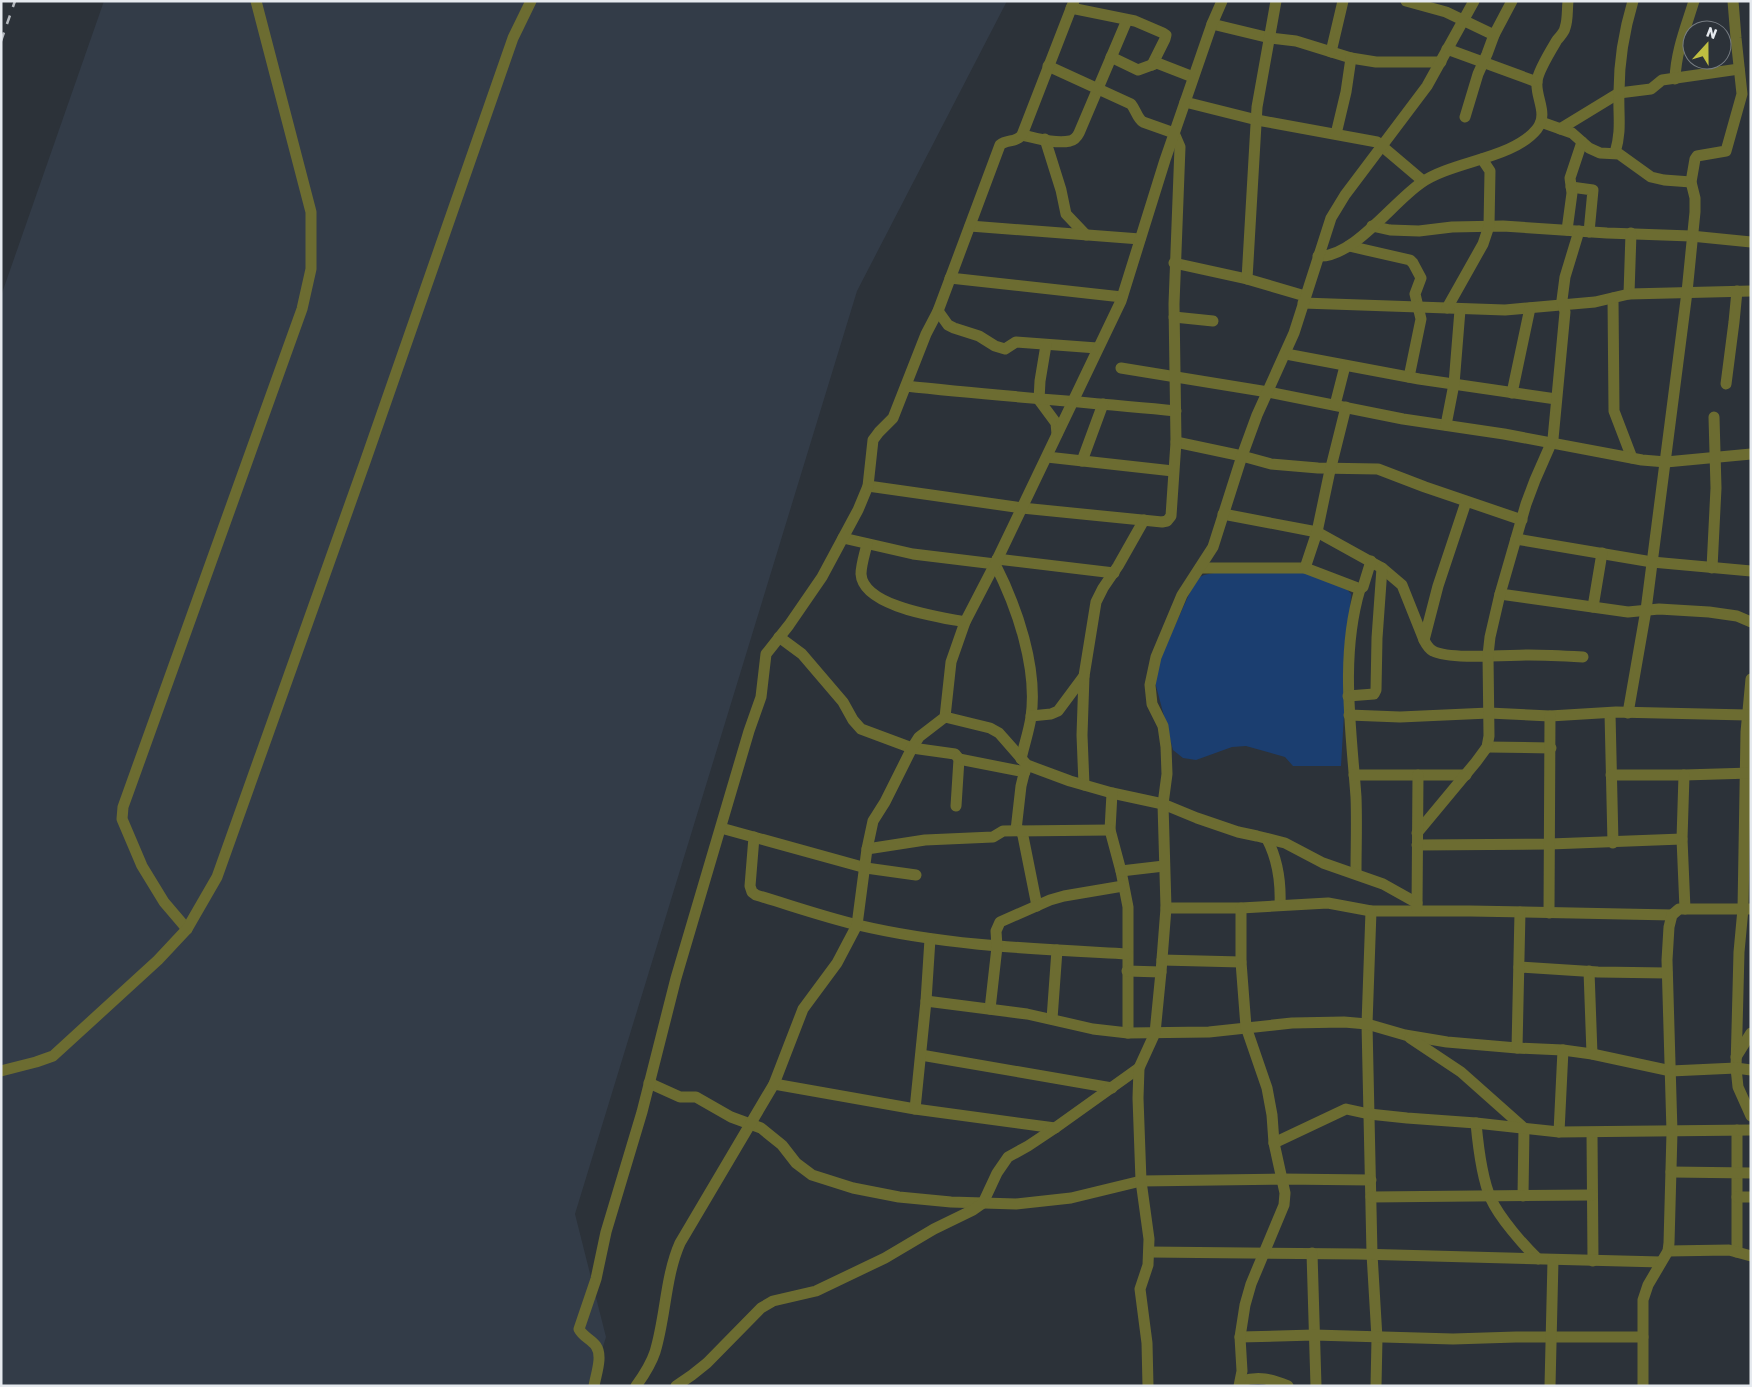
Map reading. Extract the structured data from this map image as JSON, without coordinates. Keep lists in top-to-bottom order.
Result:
{
  "north": "top"
}
